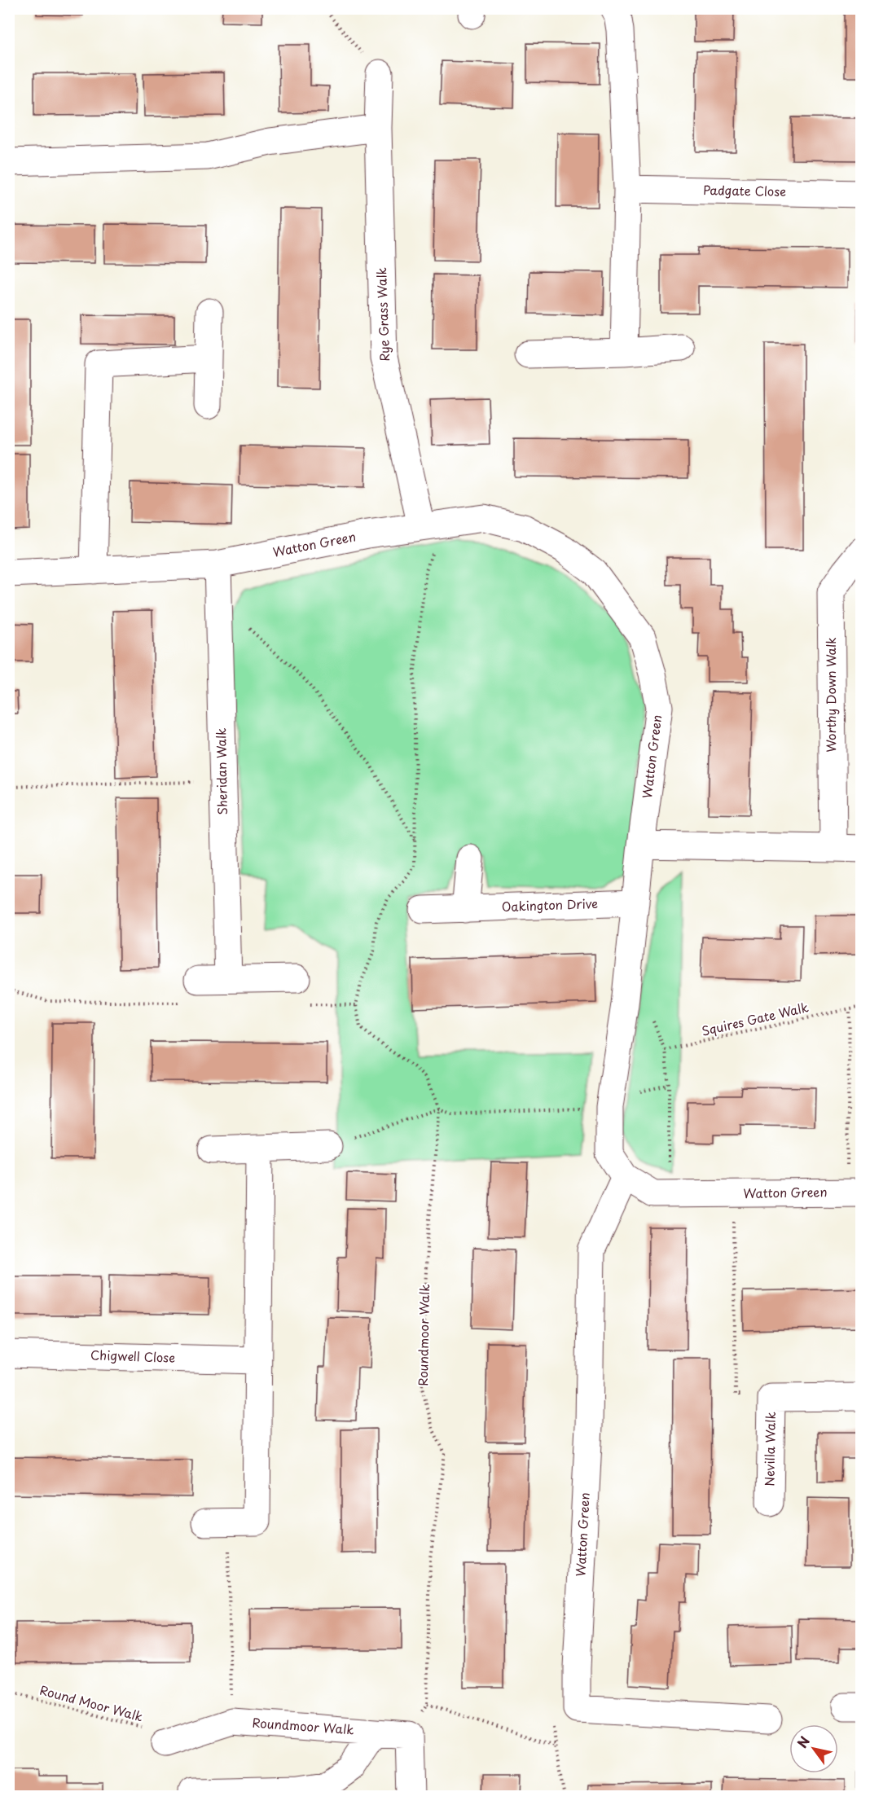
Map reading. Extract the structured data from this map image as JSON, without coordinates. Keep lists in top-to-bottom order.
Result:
{
  "streets": {
    "street": [
      "Padgate Close",
      "Rye Grass Walk",
      "Watton Green",
      "Worthy Down Walk",
      "Sheridan Walk",
      "Oakington Drive",
      "Roundmoor Walk",
      "Chigwell Close",
      "Nevilla Walk"
    ],
    "path": ["Squires Gate Walk", "Round Moor Walk"]
  },
  "crossings": [
    ["Rye Grass Walk", "Watton Green"],
    ["Watton Green", "Sheridan Walk"],
    ["Watton Green", "Oakington Drive"],
    ["Watton Green", "Squires Gate Walk"],
    ["Roundmoor Walk", "Round Moor Walk"]
  ],
  "north": "top left"
}
